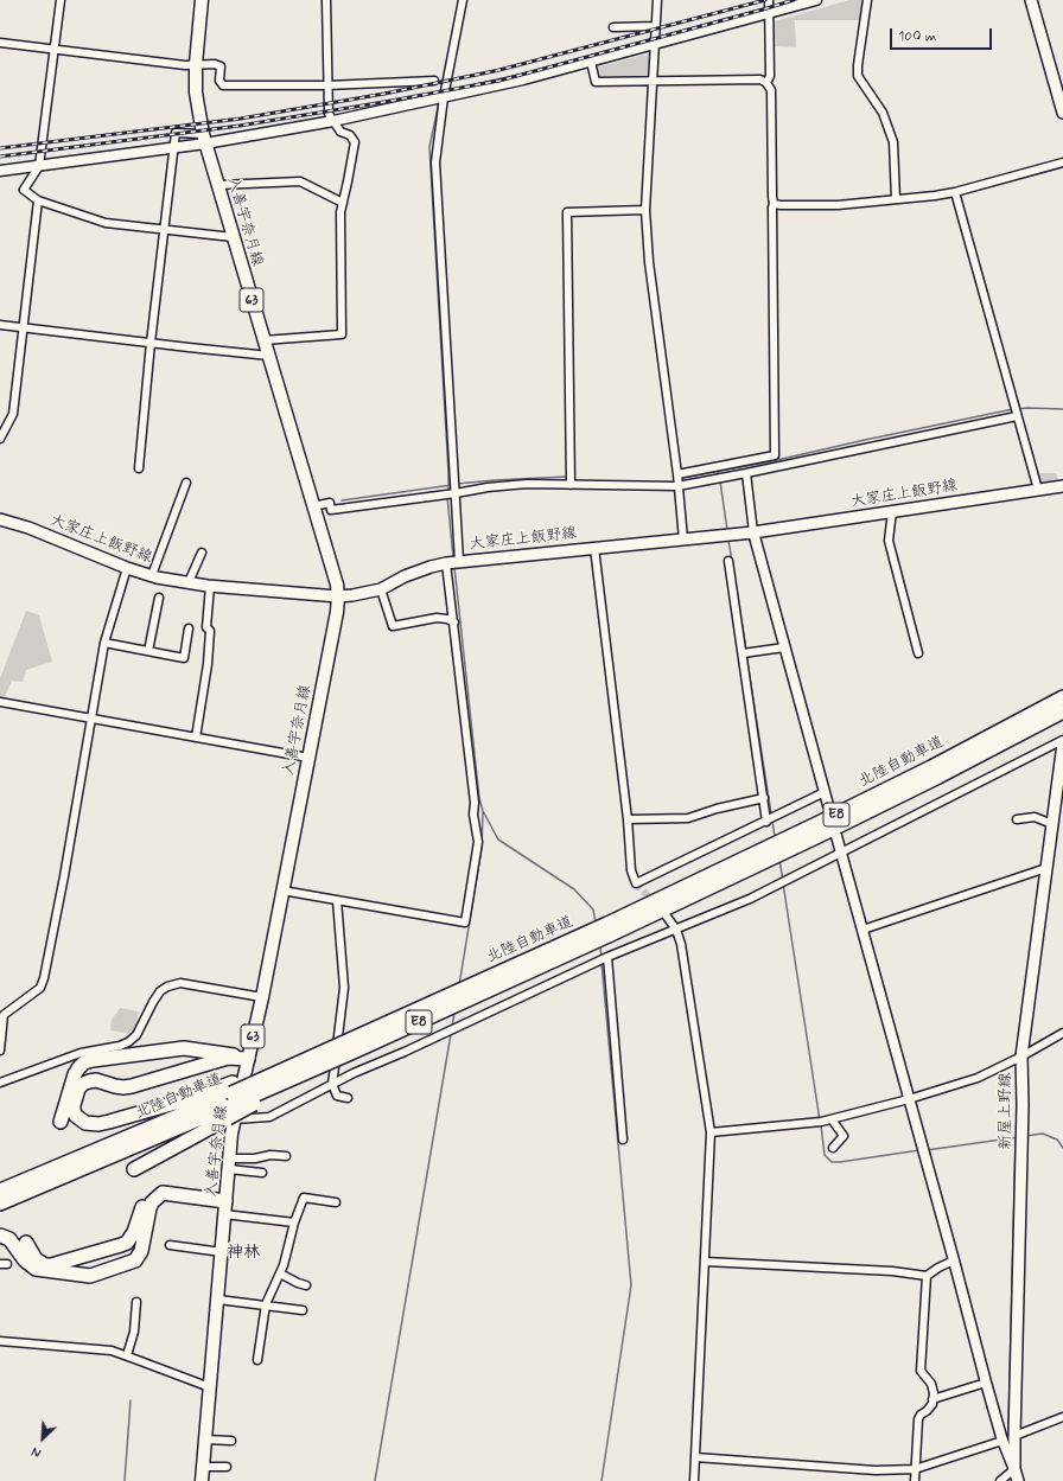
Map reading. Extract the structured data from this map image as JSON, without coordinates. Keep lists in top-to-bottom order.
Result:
{
  "streets": {
    "highway": ["北陸自動車道", "E8"],
    "main road": [
      "入善宇奈月線",
      "63",
      "大家庄上飯野線",
      "新屋上野線"
    ]
  },
  "crossings": [
    ["入善宇奈月線", "大家庄上飯野線"],
    ["入善宇奈月線", "北陸自動車道"]
  ],
  "districts": ["神林"],
  "scale_bar": "100 m",
  "north": "bottom left"
}
